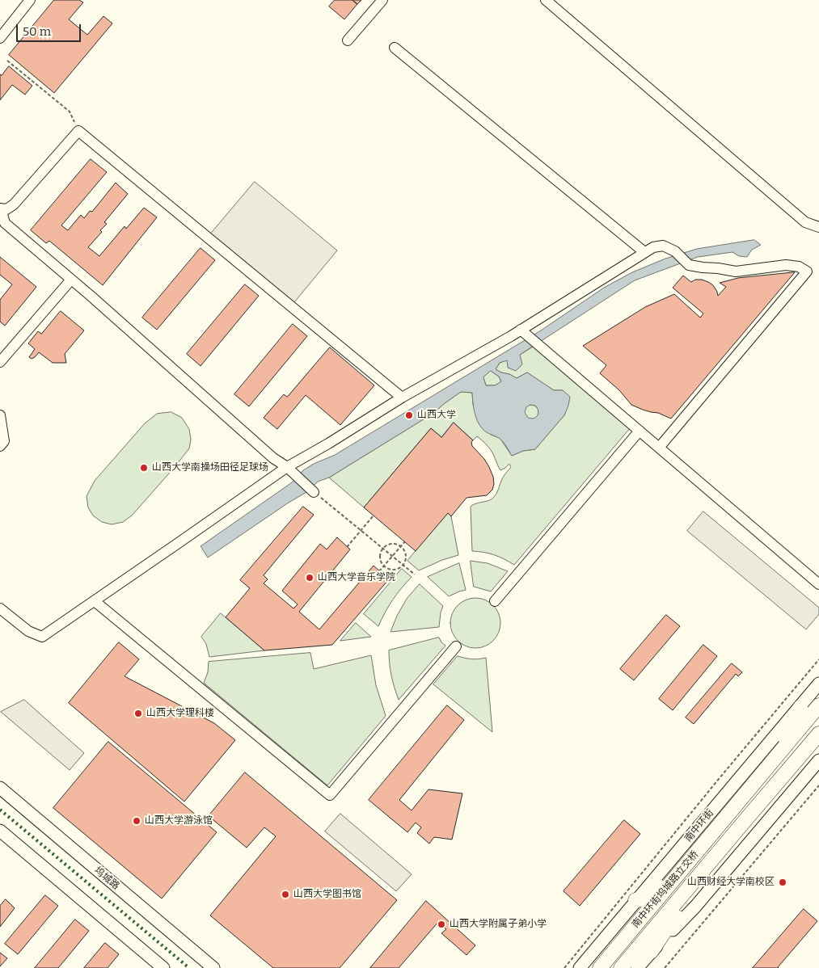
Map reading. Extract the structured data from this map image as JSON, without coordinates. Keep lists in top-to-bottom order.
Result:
{
  "streets": {
    "highway": ["南中环街坞城路立交桥"],
    "main road": ["南中环街", "坞城路"]
  },
  "places": [
    "山西大学",
    "山西大学南操场田径足球场",
    "山西大学音乐学院",
    "山西大学理科楼",
    "山西大学游泳馆",
    "山西财经大学南校区",
    "山西大学图书馆",
    "山西大学附属子弟小学"
  ],
  "scale_bar": "50 m"
}
